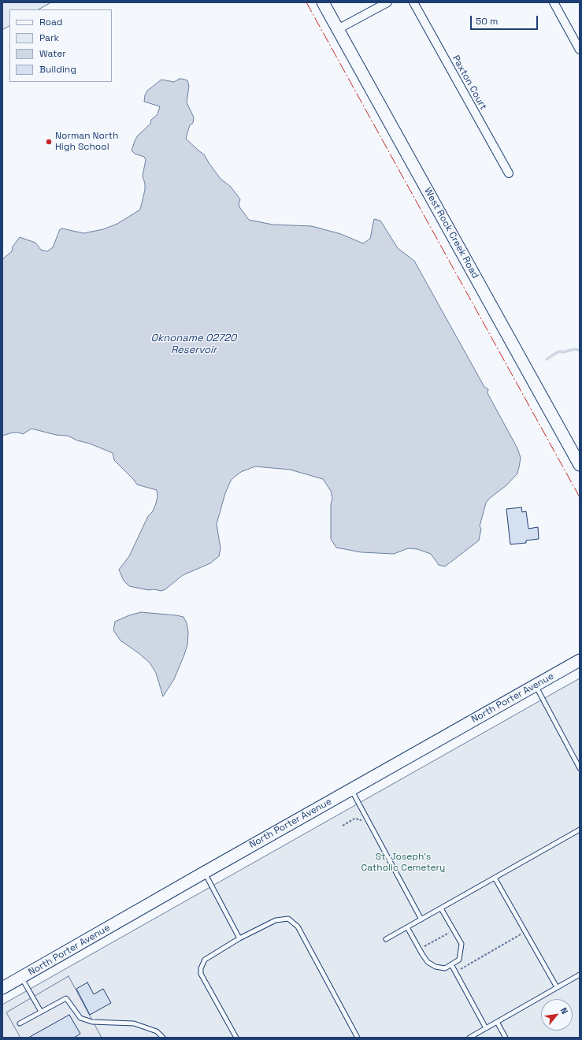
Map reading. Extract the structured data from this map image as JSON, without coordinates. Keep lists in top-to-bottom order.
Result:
{
  "streets": {
    "main road": ["West Rock Creek Road", "North Porter Avenue"],
    "street": ["Paxton Court"]
  },
  "water": ["Oknoname 02720 Reservoir"],
  "parks": ["St. Joseph's Catholic Cemetery"],
  "places": ["Norman North High School"],
  "legend": [
    "Road",
    "Park",
    "Water",
    "Building"
  ],
  "scale_bar": "50 m",
  "north": "top right"
}
